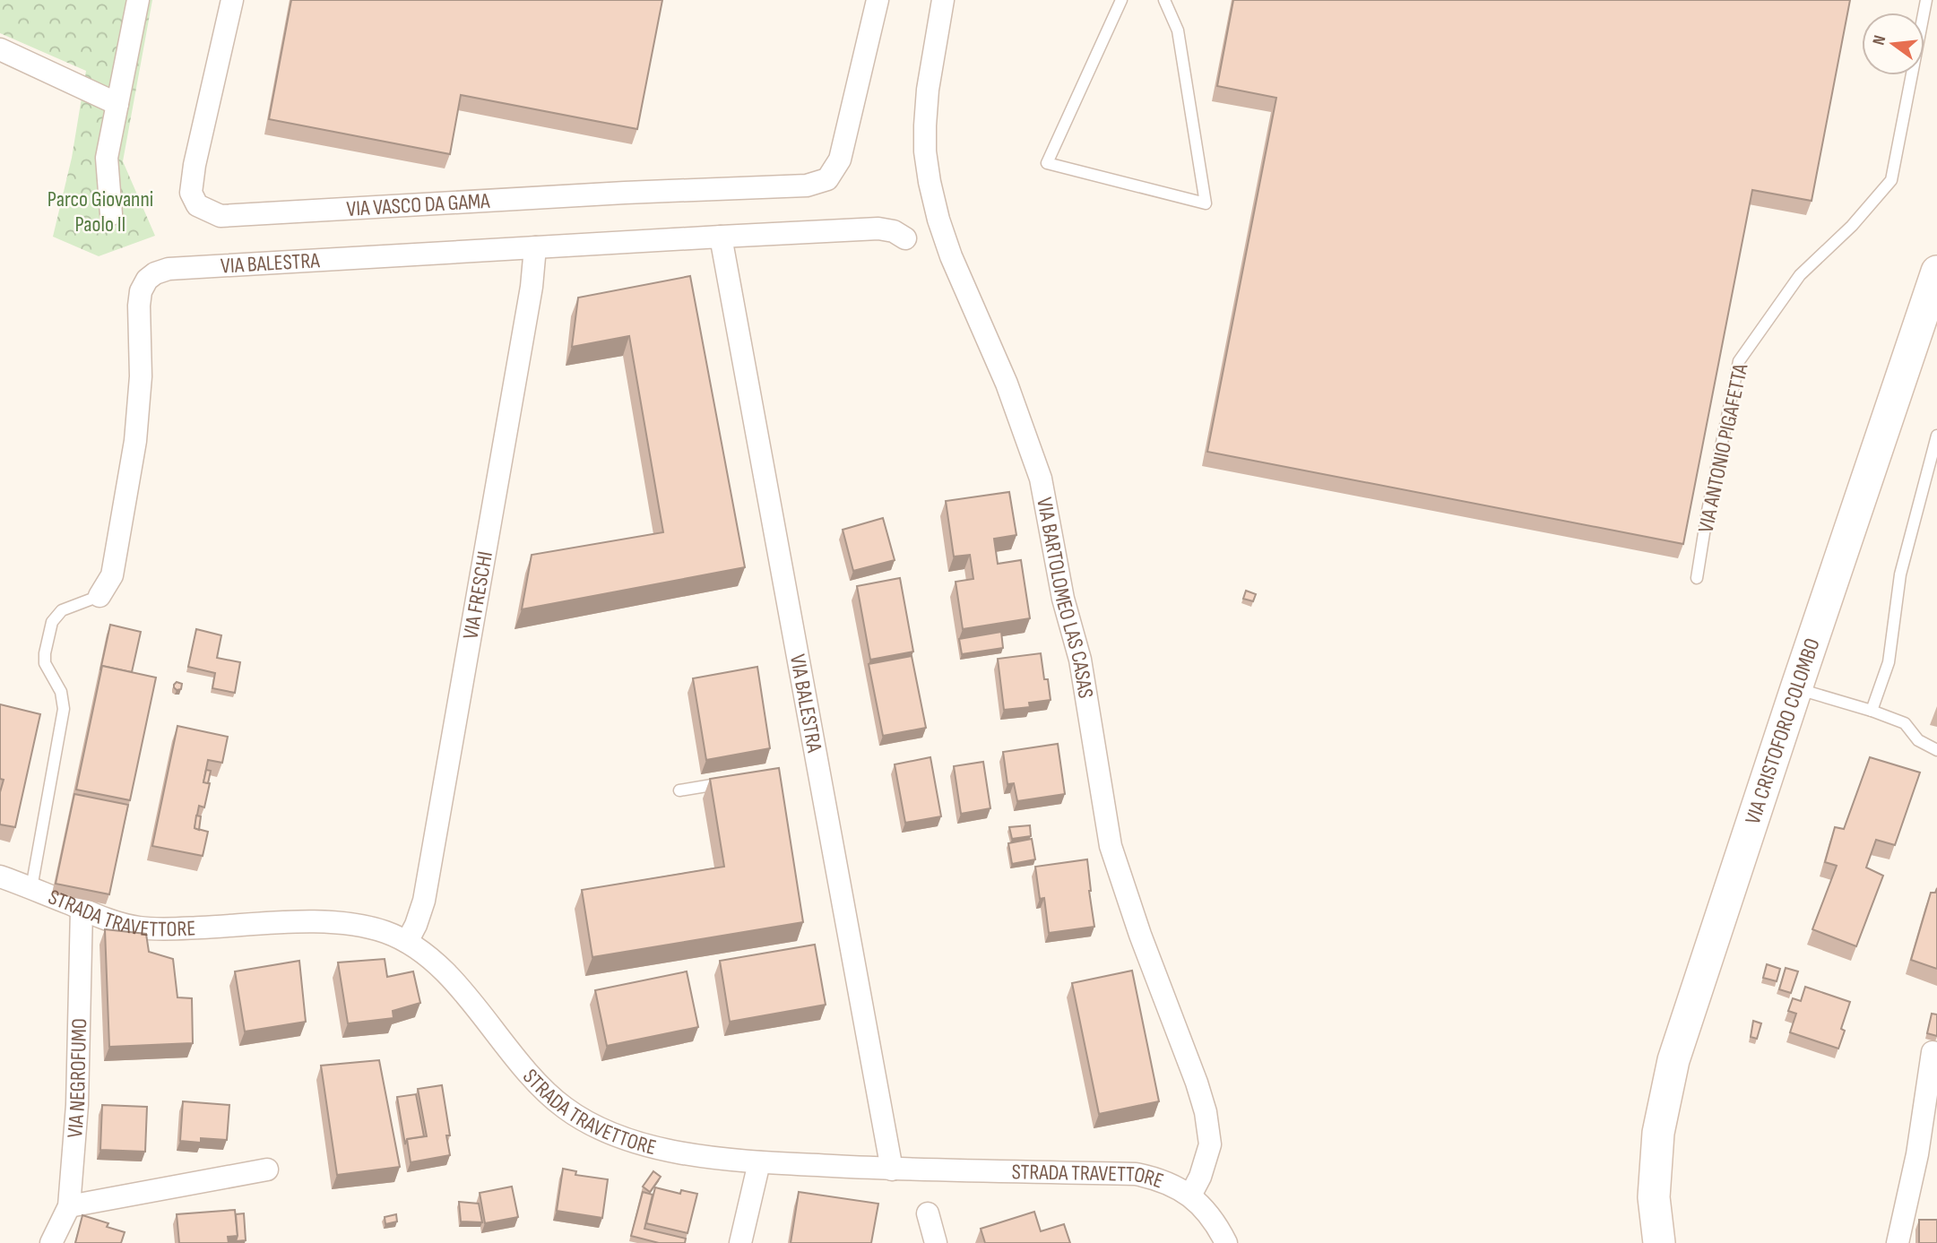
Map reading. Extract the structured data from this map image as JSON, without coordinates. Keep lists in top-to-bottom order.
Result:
{
  "streets": {
    "main road": ["VIA CRISTOFORO COLOMBO"],
    "street": [
      "VIA VASCO DA GAMA",
      "VIA BALESTRA",
      "VIA FRESCHI",
      "VIA BARTOLOMEO LAS CASAS",
      "STRADA TRAVETTORE",
      "VIA NEGROFUMO"
    ],
    "lane": ["VIA ANTONIO PIGAFETTA"]
  },
  "crossings": [
    ["VIA BALESTRA", "VIA FRESCHI"],
    ["VIA BALESTRA", "STRADA TRAVETTORE"],
    ["VIA FRESCHI", "STRADA TRAVETTORE"],
    ["VIA BARTOLOMEO LAS CASAS", "STRADA TRAVETTORE"],
    ["STRADA TRAVETTORE", "VIA NEGROFUMO"]
  ],
  "parks": ["Parco Giovanni Paolo II"],
  "north": "left"
}
